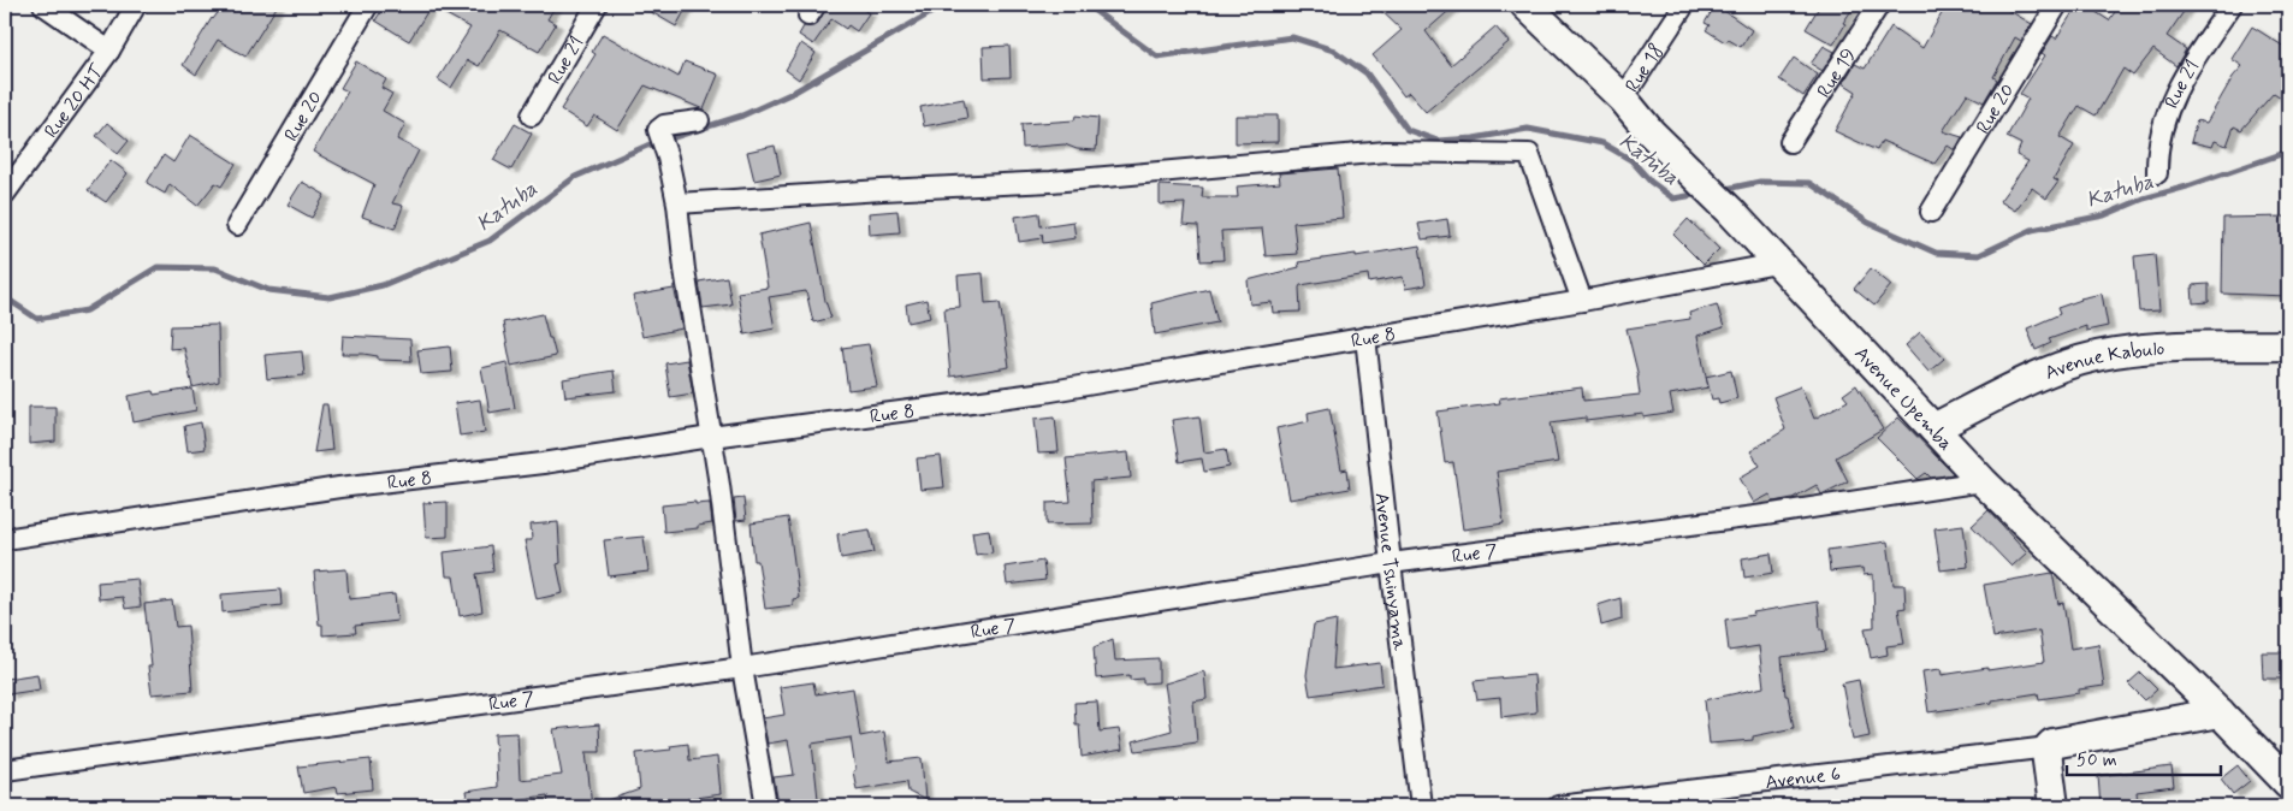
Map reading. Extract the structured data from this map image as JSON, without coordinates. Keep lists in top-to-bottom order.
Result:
{
  "streets": {
    "street": [
      "Rue 21",
      "Rue 18",
      "Rue 19",
      "Rue 20 HT",
      "Rue 20",
      "Rue 8",
      "Avenue Kabulo",
      "Avenue Upemba",
      "Rue 7",
      "Avenue Tshinyama",
      "Avenue 6"
    ]
  },
  "crossings": [
    ["Rue 18", "Avenue Upemba"],
    ["Rue 8", "Avenue Upemba"],
    ["Rue 8", "Avenue Tshinyama"],
    ["Avenue Kabulo", "Avenue Upemba"],
    ["Avenue Upemba", "Rue 7"],
    ["Rue 7", "Avenue Tshinyama"]
  ],
  "water": ["Katuba"],
  "scale_bar": "50 m"
}
